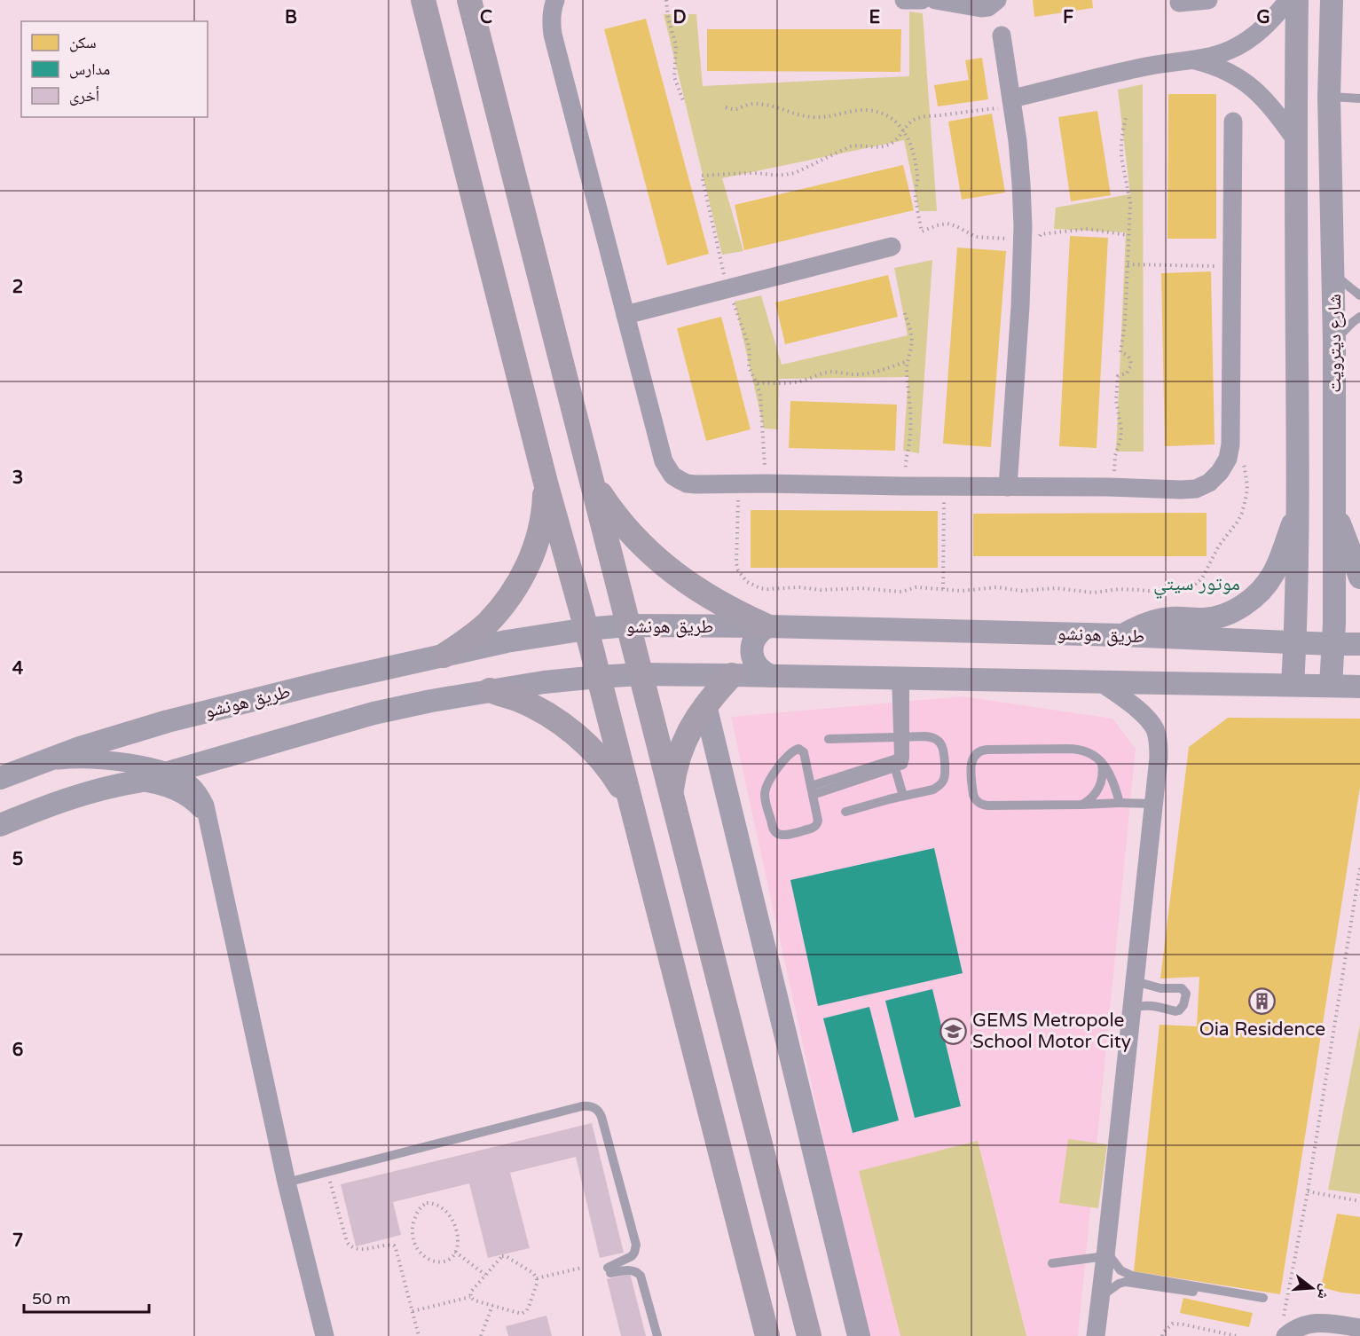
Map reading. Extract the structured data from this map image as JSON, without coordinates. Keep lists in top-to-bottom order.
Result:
{
  "streets": {
    "street": ["شارع ديترويت", "طريق هونشو"]
  },
  "crossings": [
    ["شارع ديترويت", "طريق هونشو"]
  ],
  "districts": ["موتور سيتي"],
  "places": {
    "building": ["Oia Residence"],
    "school or university": ["GEMS Metropole School Motor City"]
  },
  "legend": ["سكن", "مدارس", "أخرى"],
  "scale_bar": "50 m",
  "north": "right",
  "grid": {
    "columns": [
      "B",
      "C",
      "D",
      "E",
      "F",
      "G"
    ],
    "rows": [
      "2",
      "3",
      "4",
      "5",
      "6",
      "7"
    ]
  }
}
